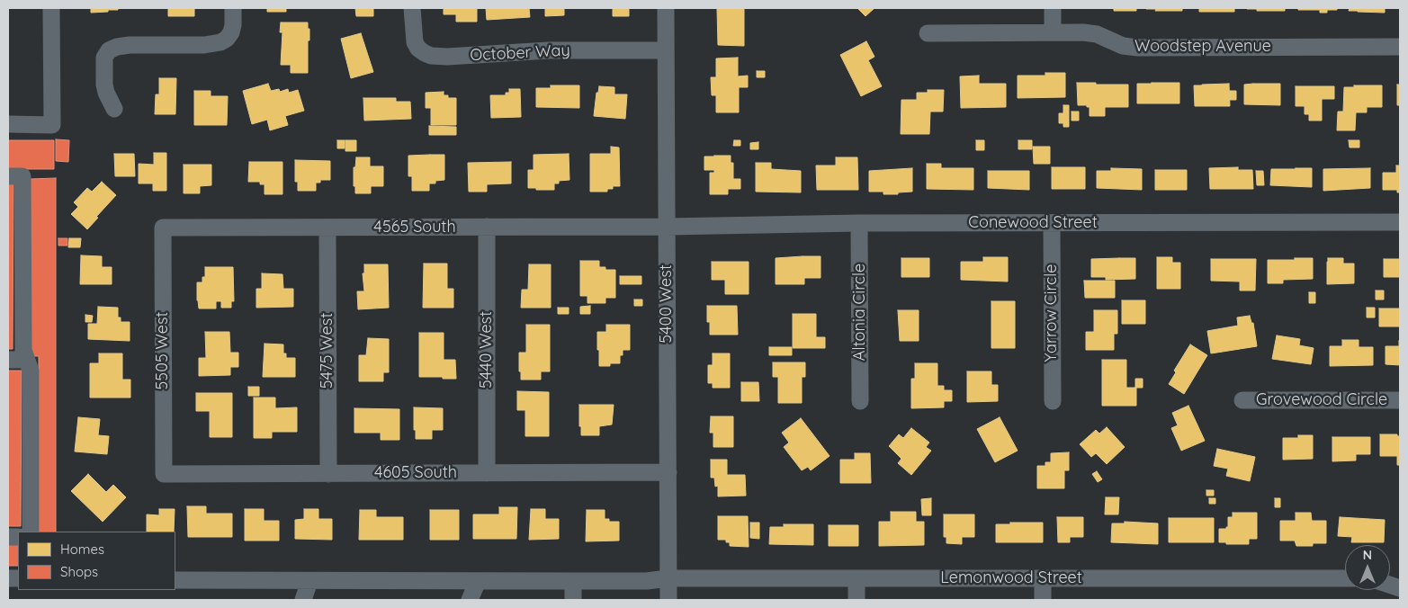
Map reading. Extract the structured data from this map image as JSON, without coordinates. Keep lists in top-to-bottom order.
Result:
{
  "streets": {
    "street": [
      "Woodstep Avenue",
      "October Way",
      "Conewood Street",
      "4565 South",
      "5400 West",
      "Altonia Circle",
      "Yarrow Circle",
      "5440 West",
      "5505 West",
      "5475 West",
      "Grovewood Circle",
      "4605 South",
      "Lemonwood Street"
    ]
  },
  "crossings": [
    ["October Way", "5400 West"],
    ["Conewood Street", "4565 South"],
    ["Conewood Street", "5400 West"],
    ["Conewood Street", "Altonia Circle"],
    ["Conewood Street", "Yarrow Circle"],
    ["4565 South", "5400 West"],
    ["4565 South", "5440 West"],
    ["4565 South", "5505 West"],
    ["4565 South", "5475 West"],
    ["5400 West", "4605 South"],
    ["5400 West", "Lemonwood Street"],
    ["5440 West", "4605 South"],
    ["5505 West", "4605 South"],
    ["5475 West", "4605 South"]
  ],
  "legend": ["Homes", "Shops"],
  "north": "top"
}
